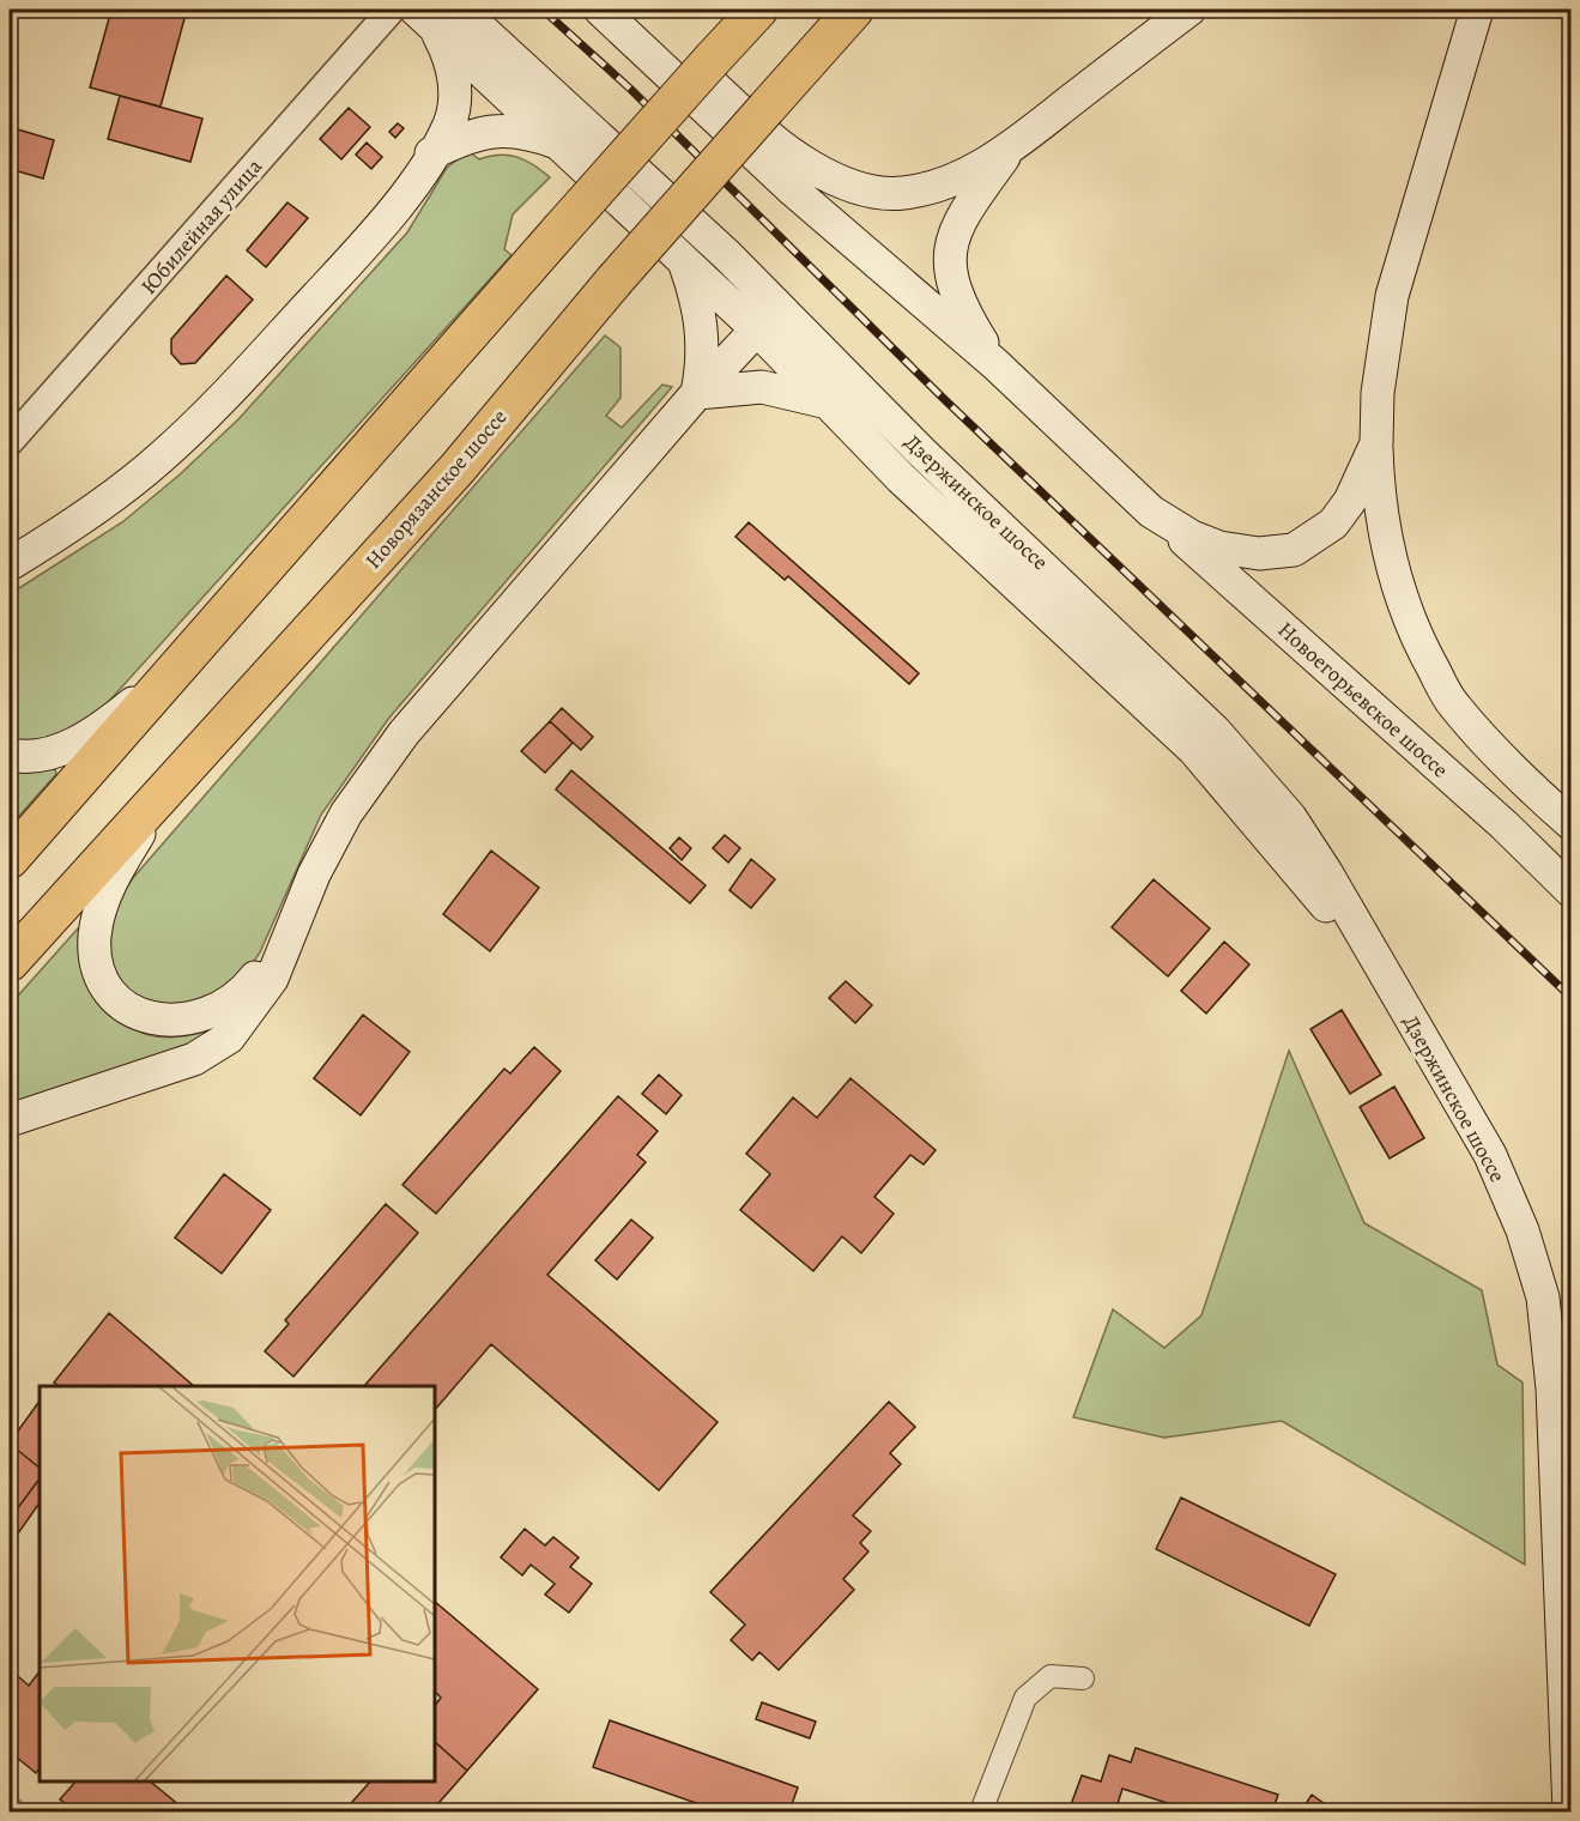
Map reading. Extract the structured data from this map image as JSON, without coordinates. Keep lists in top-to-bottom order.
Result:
{
  "streets": {
    "highway": ["Новорязанское шоссе"],
    "main road": ["Дзержинское шоссе", "Новоегорьевское шоссе"],
    "street": ["Юбилейная улица"]
  }
}
